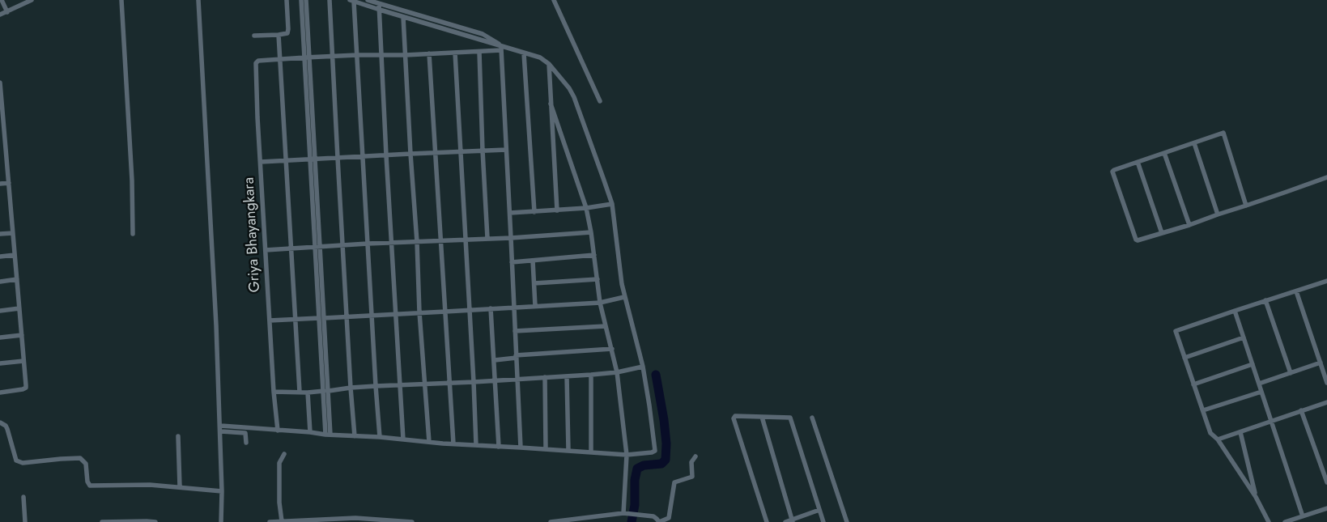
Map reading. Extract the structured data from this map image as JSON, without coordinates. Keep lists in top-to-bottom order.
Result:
{
  "streets": {
    "street": ["Griya Bhayangkara"]
  }
}
